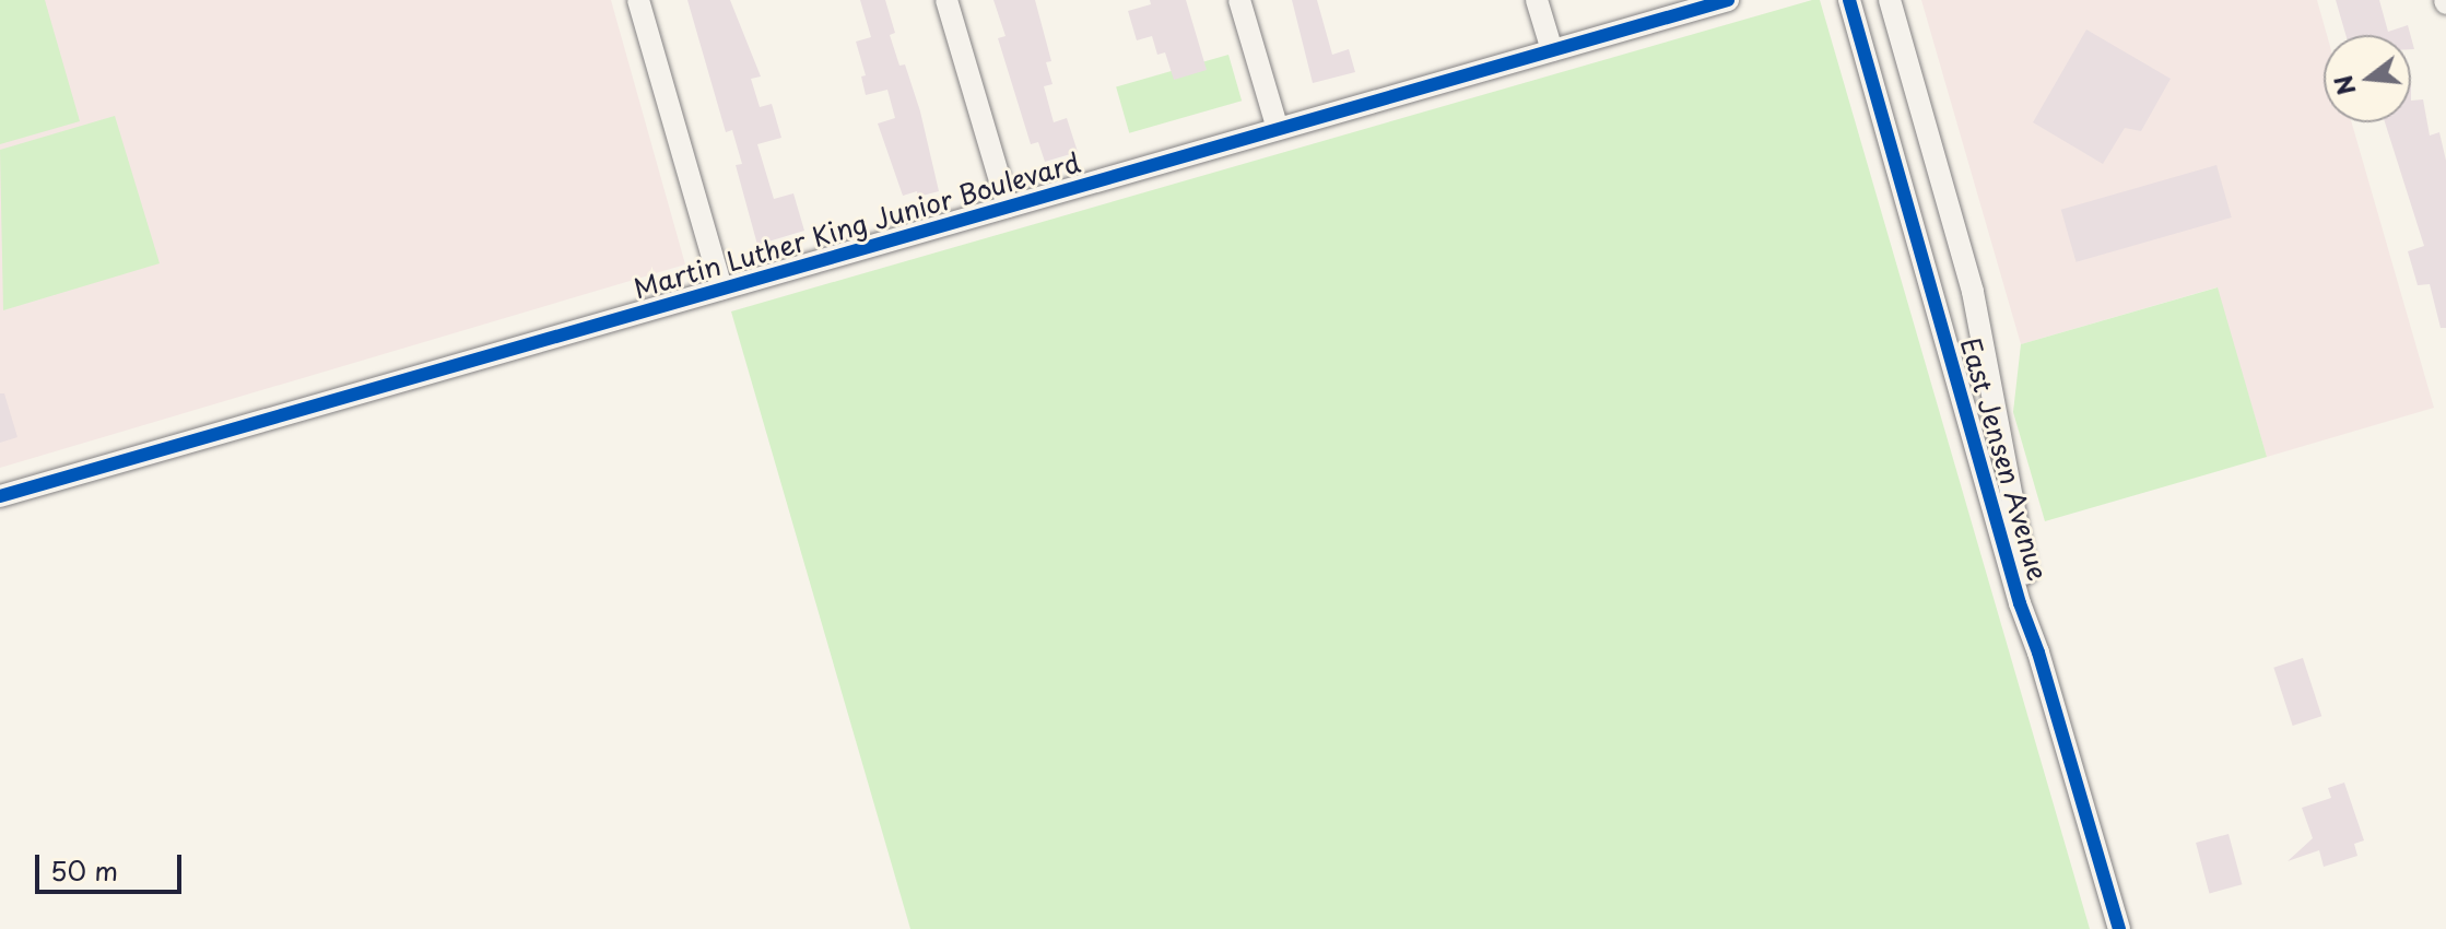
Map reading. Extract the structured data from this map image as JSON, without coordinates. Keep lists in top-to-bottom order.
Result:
{
  "streets": {
    "street": ["Martin Luther King Junior Boulevard", "East Jensen Avenue"]
  },
  "scale_bar": "50 m",
  "north": "left"
}
